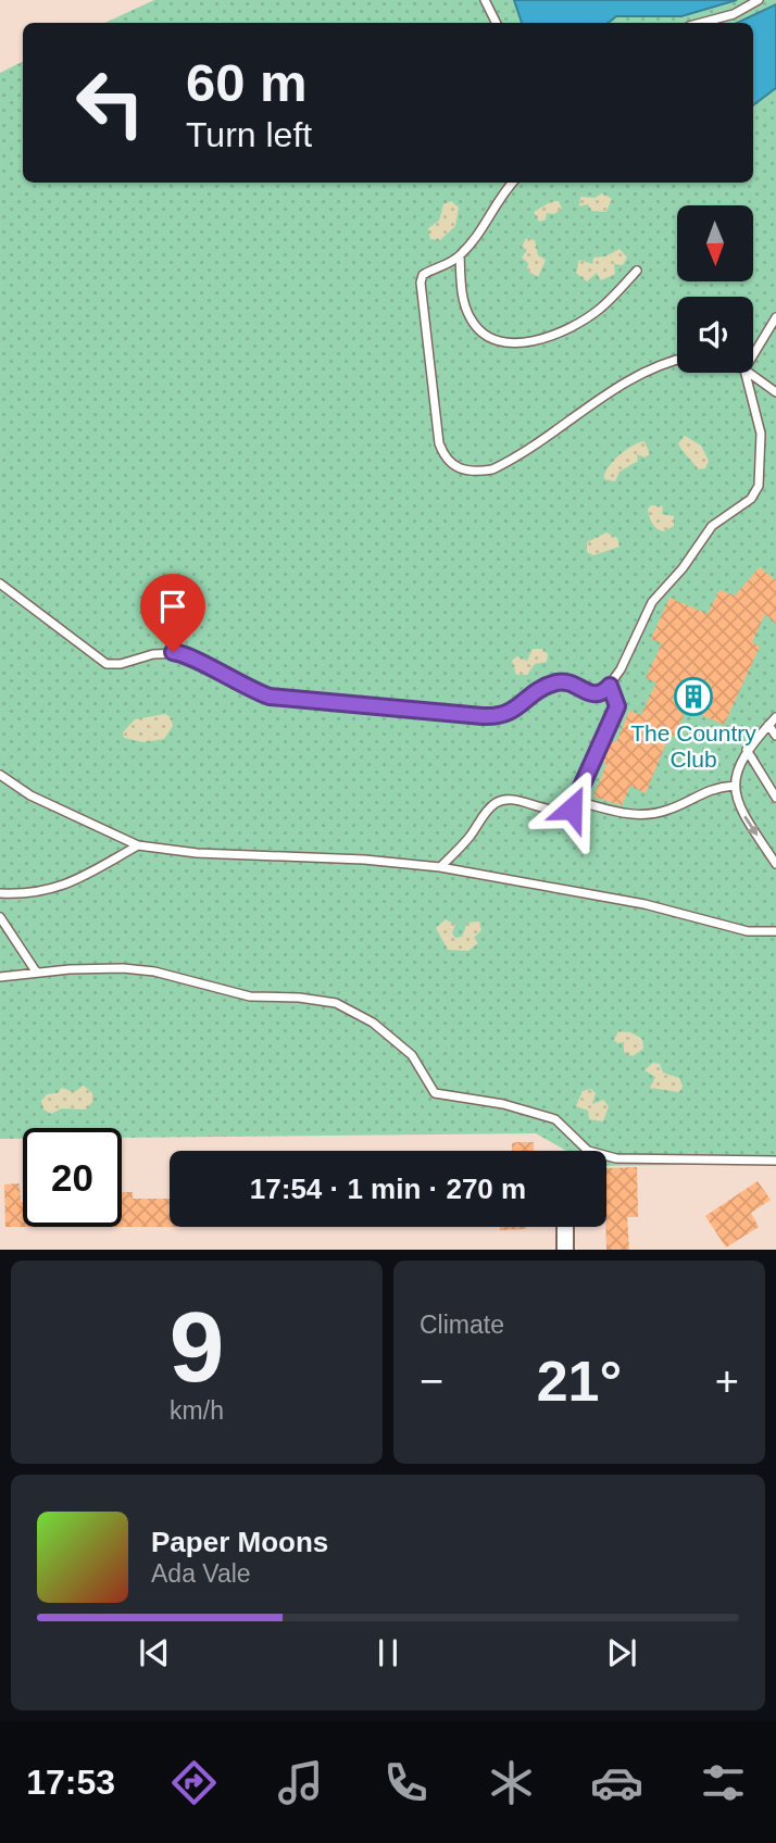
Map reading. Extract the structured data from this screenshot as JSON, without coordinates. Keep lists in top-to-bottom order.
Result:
{
  "places": {
    "building": ["The Country Club"]
  },
  "north": "bottom",
  "page": {
    "turn": ["60 m", "Turn left"],
    "limit": "20",
    "trip": "17:54 · 1 min · 270 m",
    "tile": [
      ["9", "km/h"],
      "Climate"
    ],
    "heat": ["−", "21°", "+"],
    "song": ["Paper Moons", "Ada Vale"],
    "tabs": "17:53"
  }
}
